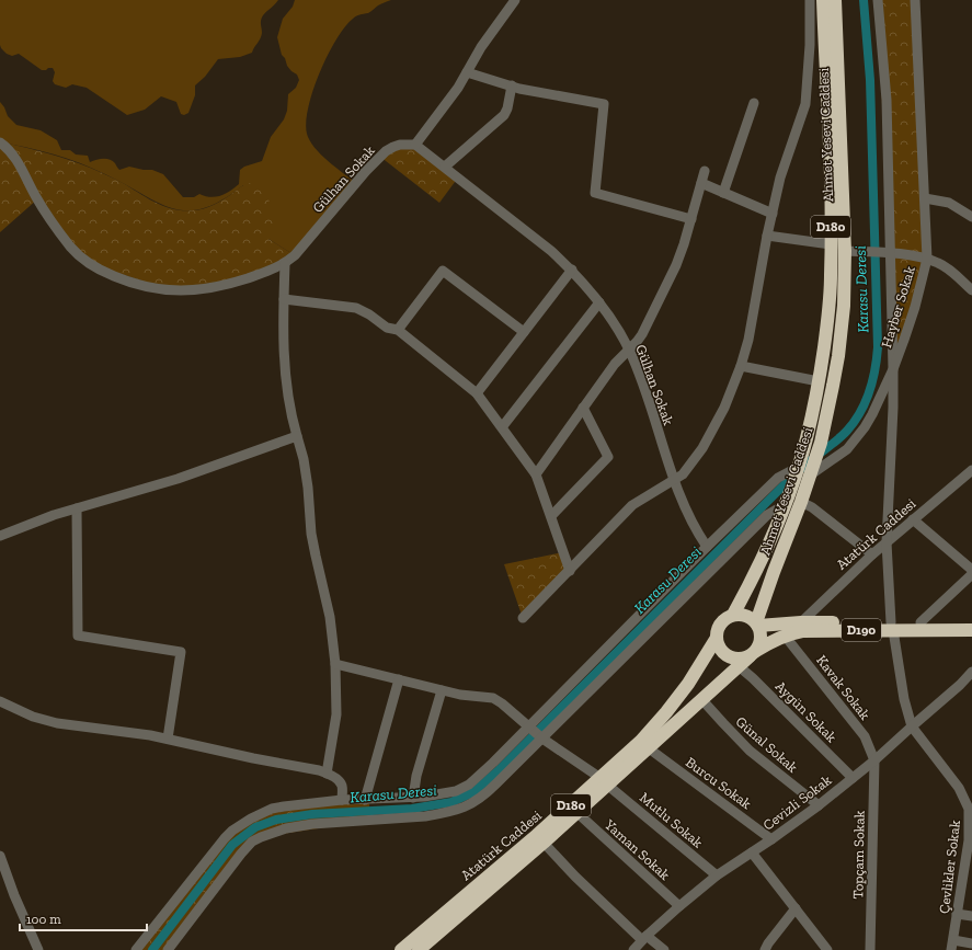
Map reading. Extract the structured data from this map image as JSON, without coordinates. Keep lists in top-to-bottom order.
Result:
{
  "streets": {
    "highway": [
      "Ahmet Yesevi Caddesi",
      "D180",
      "Atatürk Caddesi",
      "D190"
    ],
    "street": [
      "Gülhan Sokak",
      "Hayber Sokak",
      "Kavak Sokak",
      "Aygün Sokak",
      "Günal Sokak",
      "Burcu Sokak",
      "Cevizli Sokak",
      "Mutlu Sokak",
      "Yaman Sokak",
      "Topçam Sokak",
      "Çevlikler Sokak"
    ]
  },
  "crossings": [
    ["Ahmet Yesevi Caddesi", "Atatürk Caddesi"],
    ["Ahmet Yesevi Caddesi", "D190"],
    ["Hayber Sokak", "Atatürk Caddesi"],
    ["Hayber Sokak", "D190"],
    ["Hayber Sokak", "Cevizli Sokak"],
    ["Hayber Sokak", "Çevlikler Sokak"],
    ["Atatürk Caddesi", "D190"],
    ["Atatürk Caddesi", "Aygün Sokak"],
    ["Atatürk Caddesi", "Günal Sokak"],
    ["Atatürk Caddesi", "Burcu Sokak"],
    ["Atatürk Caddesi", "Mutlu Sokak"],
    ["Atatürk Caddesi", "Yaman Sokak"],
    ["D190", "Kavak Sokak"],
    ["Kavak Sokak", "Cevizli Sokak"],
    ["Kavak Sokak", "Topçam Sokak"],
    ["Aygün Sokak", "Cevizli Sokak"],
    ["Günal Sokak", "Cevizli Sokak"],
    ["Burcu Sokak", "Cevizli Sokak"],
    ["Cevizli Sokak", "Mutlu Sokak"],
    ["Cevizli Sokak", "Yaman Sokak"],
    ["Cevizli Sokak", "Topçam Sokak"],
    ["Cevizli Sokak", "Çevlikler Sokak"]
  ],
  "water": ["Karasu Deresi"],
  "scale_bar": "100 m"
}
